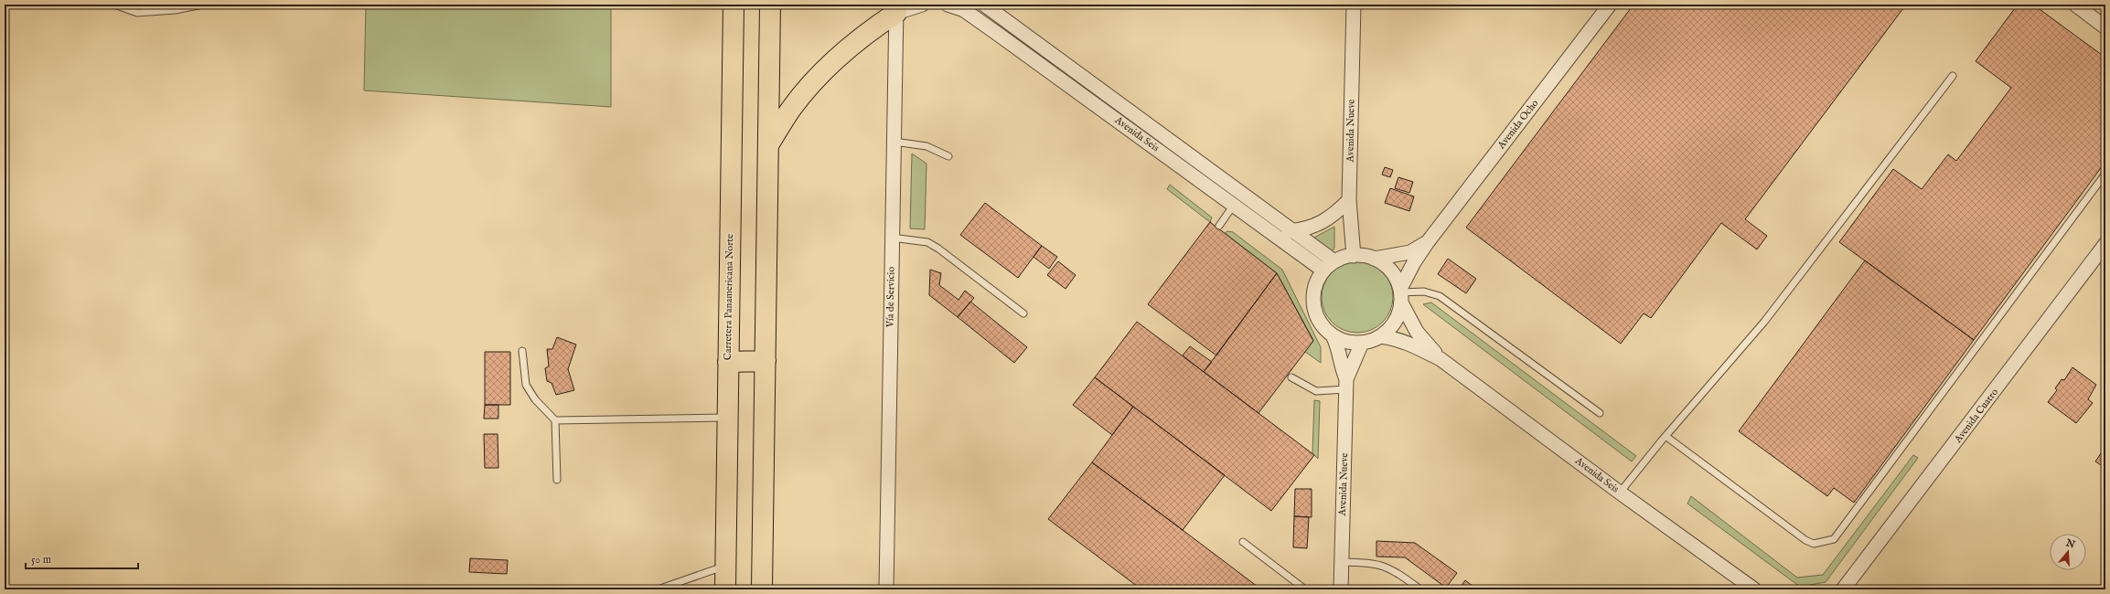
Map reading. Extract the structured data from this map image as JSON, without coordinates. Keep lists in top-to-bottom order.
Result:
{
  "streets": {
    "highway": ["Carretera Panamericana Norte"],
    "street": [
      "Avenida Ocho",
      "Avenida Nueve",
      "Avenida Seis",
      "Vía de Servicio",
      "Avenida Cuatro"
    ]
  },
  "crossings": [
    ["Avenida Ocho", "Avenida Nueve"],
    ["Avenida Ocho", "Avenida Seis"],
    ["Avenida Nueve", "Avenida Seis"]
  ],
  "scale_bar": "50 m",
  "north": "top"
}
